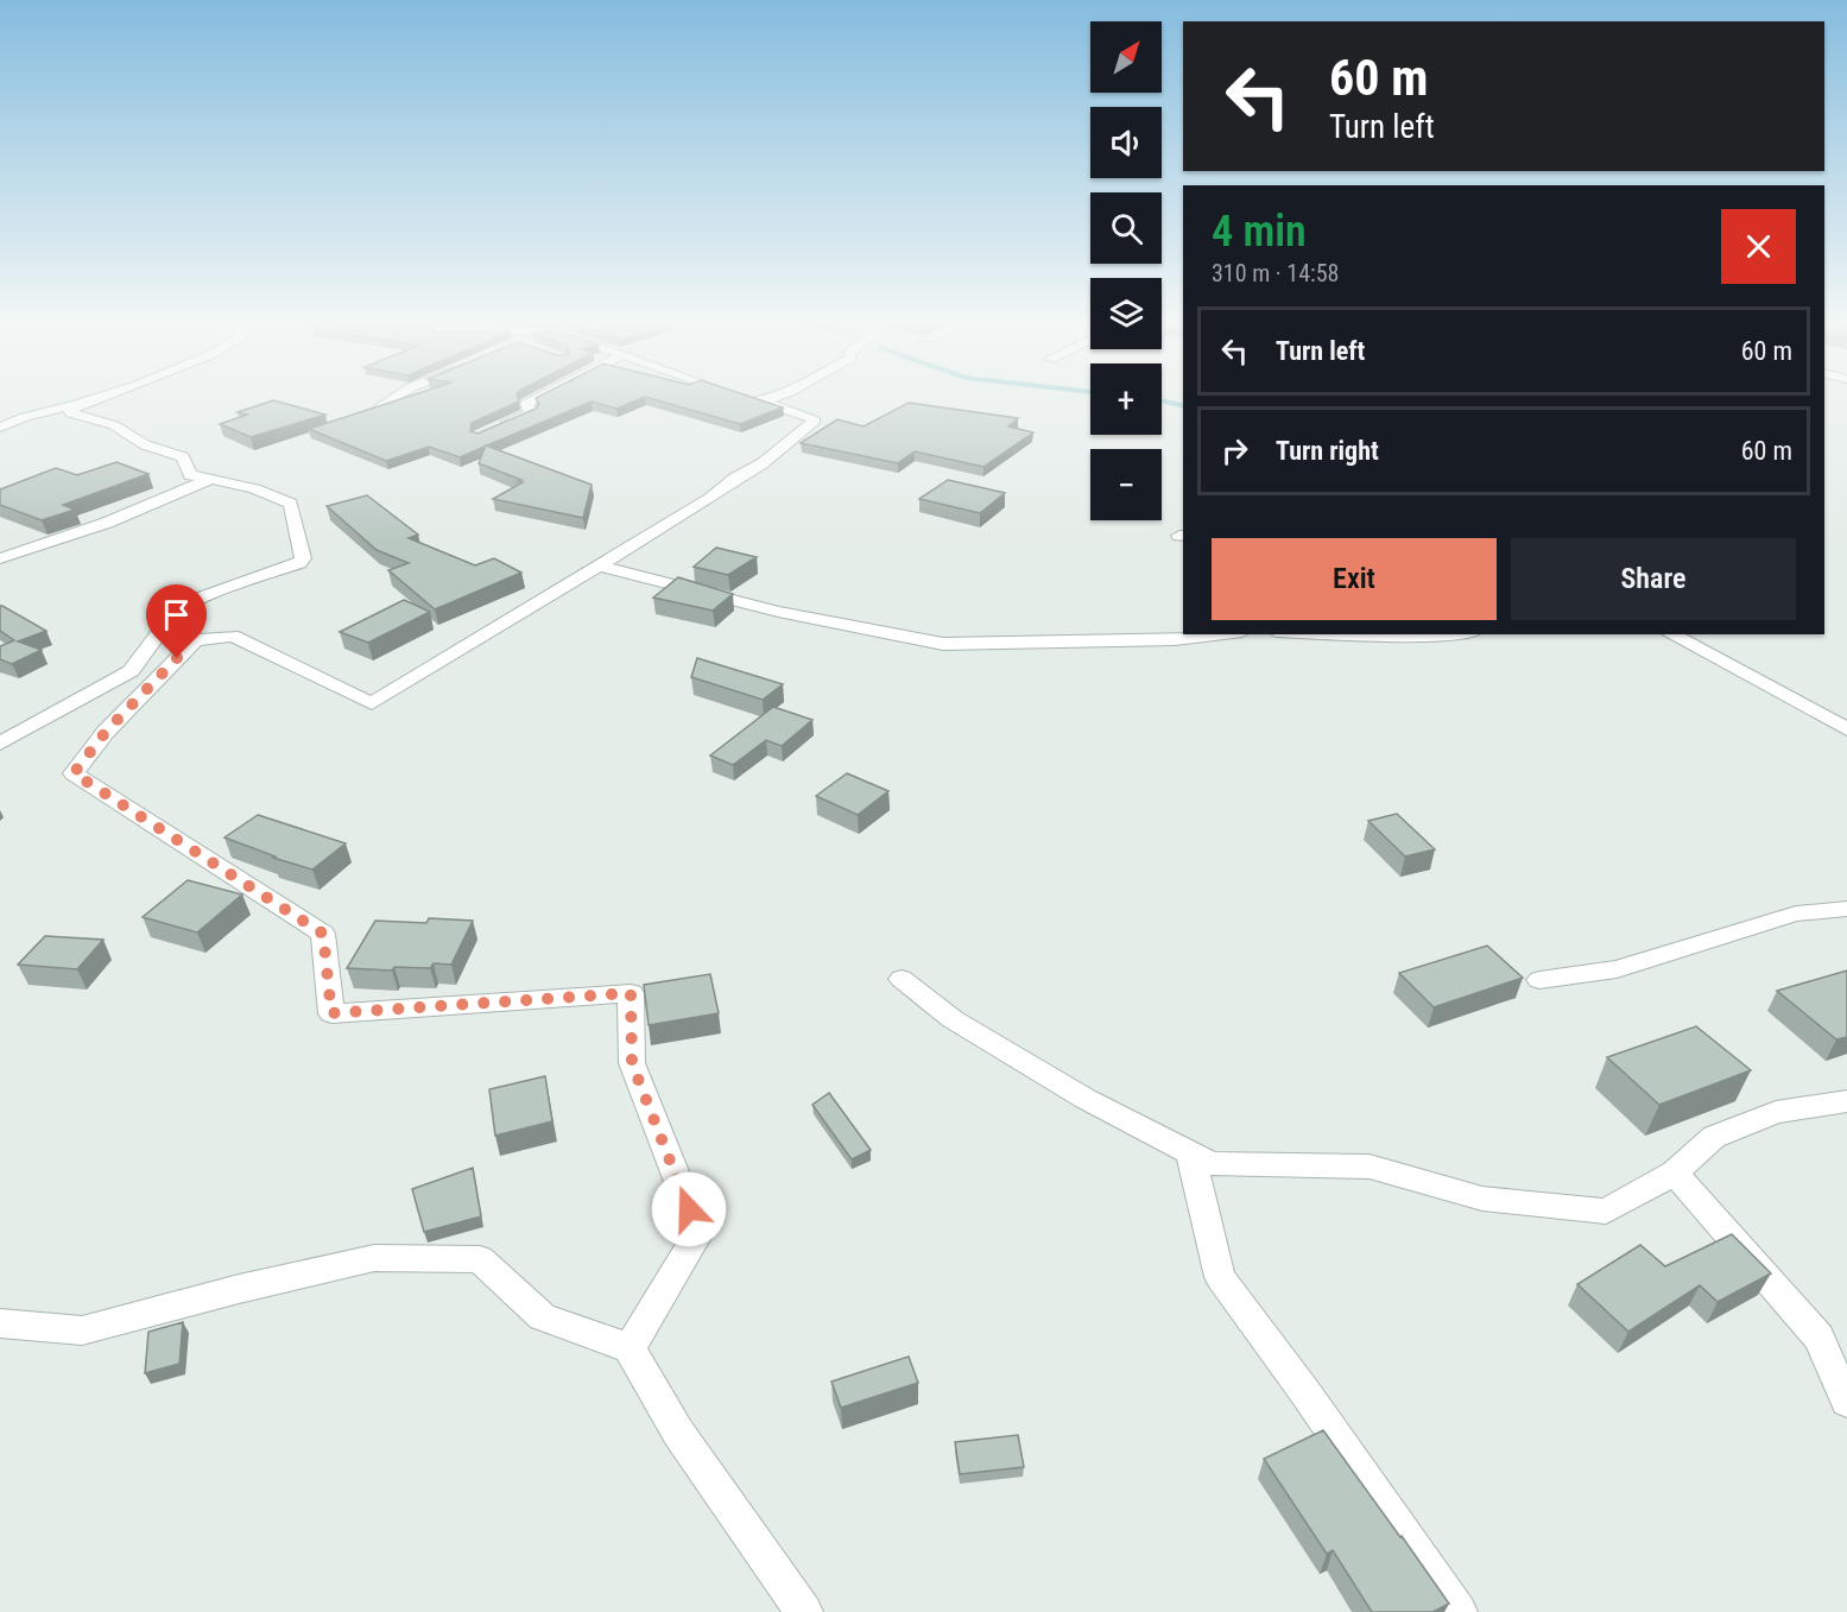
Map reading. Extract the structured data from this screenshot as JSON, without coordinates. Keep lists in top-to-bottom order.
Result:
{
  "north": "top right",
  "page": {
    "map_buttons": ["+", "−"],
    "turn": ["60 m", "Turn left"],
    "heading": ["4 min", "310 m · 14:58"],
    "list": [
      {
        "name": "Turn left",
        "value": "60 m"
      },
      {
        "name": "Turn right",
        "value": "60 m"
      }
    ],
    "buttons": ["Exit", "Share"]
  }
}
